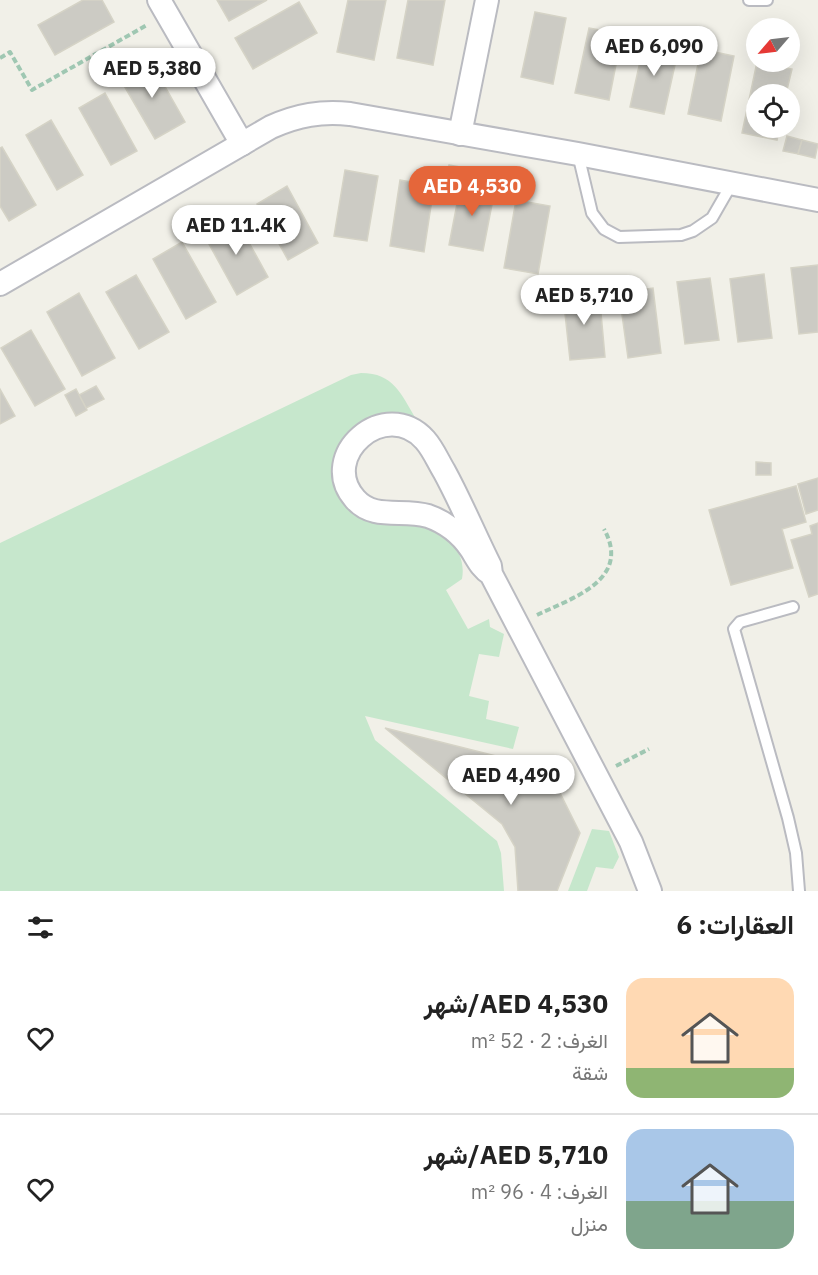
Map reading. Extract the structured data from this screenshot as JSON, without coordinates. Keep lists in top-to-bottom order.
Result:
{
  "north": "bottom left",
  "page": {
    "price": [
      "AED 6,090",
      "AED 5,380",
      "AED 4,530",
      "AED 11.4K",
      "AED 5,710",
      "AED 4,490"
    ],
    "heading": "العقارات: 6",
    "list": [
      {
        "name": "AED 4,530/شهر",
        "note": "الغرف: 2 · 52 m² · شقة"
      },
      {
        "name": "AED 5,710/شهر",
        "note": "الغرف: 4 · 96 m² · منزل"
      }
    ]
  }
}
